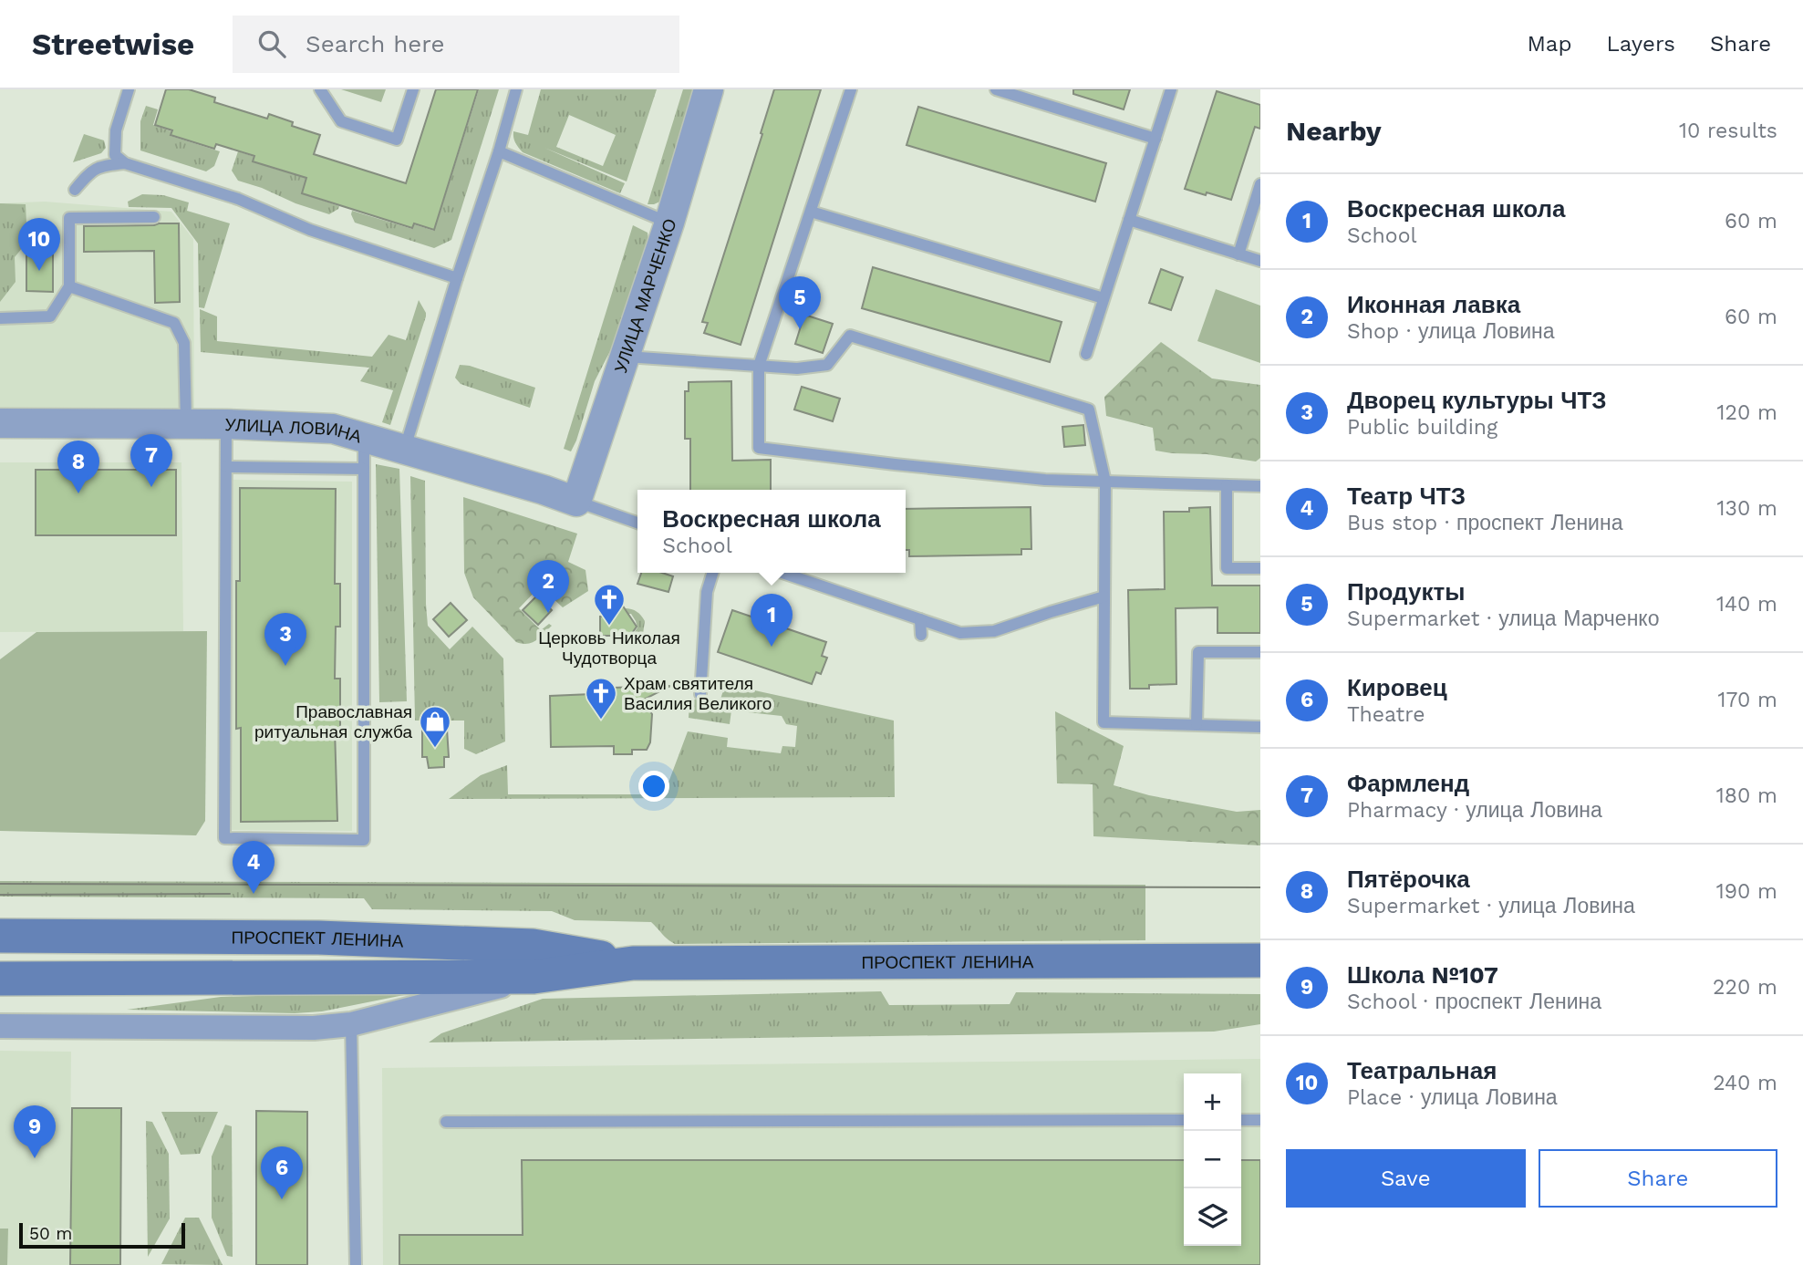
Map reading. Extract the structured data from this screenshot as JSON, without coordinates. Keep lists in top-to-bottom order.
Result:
{
  "streets": {
    "main road": ["ПРОСПЕКТ ЛЕНИНА"],
    "street": ["УЛИЦА МАРЧЕНКО", "УЛИЦА ЛОВИНА"]
  },
  "crossings": [
    ["УЛИЦА МАРЧЕНКО", "УЛИЦА ЛОВИНА"]
  ],
  "places": {
    "church": ["Церковь Николая Чудотворца", "Храм святителя Василия Великого"],
    "shop": ["Православная ритуальная служба"]
  },
  "scale_bar": "50 m",
  "page": {
    "header": "Streetwise",
    "search": "Search here",
    "nav": ["Map", "Layers", "Share"],
    "heading": ["Nearby", "10 results"],
    "list": [
      {
        "mark": "1",
        "name": "Воскресная школа",
        "note": "School",
        "value": "60 m"
      },
      {
        "mark": "2",
        "name": "Иконная лавка",
        "note": "Shop · улица Ловина",
        "value": "60 m"
      },
      {
        "mark": "3",
        "name": "Дворец культуры ЧТЗ",
        "note": "Public building",
        "value": "120 m"
      },
      {
        "mark": "4",
        "name": "Театр ЧТЗ",
        "note": "Bus stop · проспект Ленина",
        "value": "130 m"
      },
      {
        "mark": "5",
        "name": "Продукты",
        "note": "Supermarket · улица Марченко",
        "value": "140 m"
      },
      {
        "mark": "6",
        "name": "Кировец",
        "note": "Theatre",
        "value": "170 m"
      },
      {
        "mark": "7",
        "name": "Фармленд",
        "note": "Pharmacy · улица Ловина",
        "value": "180 m"
      },
      {
        "mark": "8",
        "name": "Пятёрочка",
        "note": "Supermarket · улица Ловина",
        "value": "190 m"
      },
      {
        "mark": "9",
        "name": "Школа №107",
        "note": "School · проспект Ленина",
        "value": "220 m"
      },
      {
        "mark": "10",
        "name": "Театральная",
        "note": "Place · улица Ловина",
        "value": "240 m"
      }
    ],
    "pins": [
      "10",
      "5",
      "7",
      "8",
      "2",
      "1",
      "3",
      "4",
      "9",
      "6"
    ],
    "popup": ["Воскресная школа", "School"],
    "map_buttons": ["+", "−"],
    "buttons": ["Save", "Share"],
    "scale": "50 m"
  }
}
